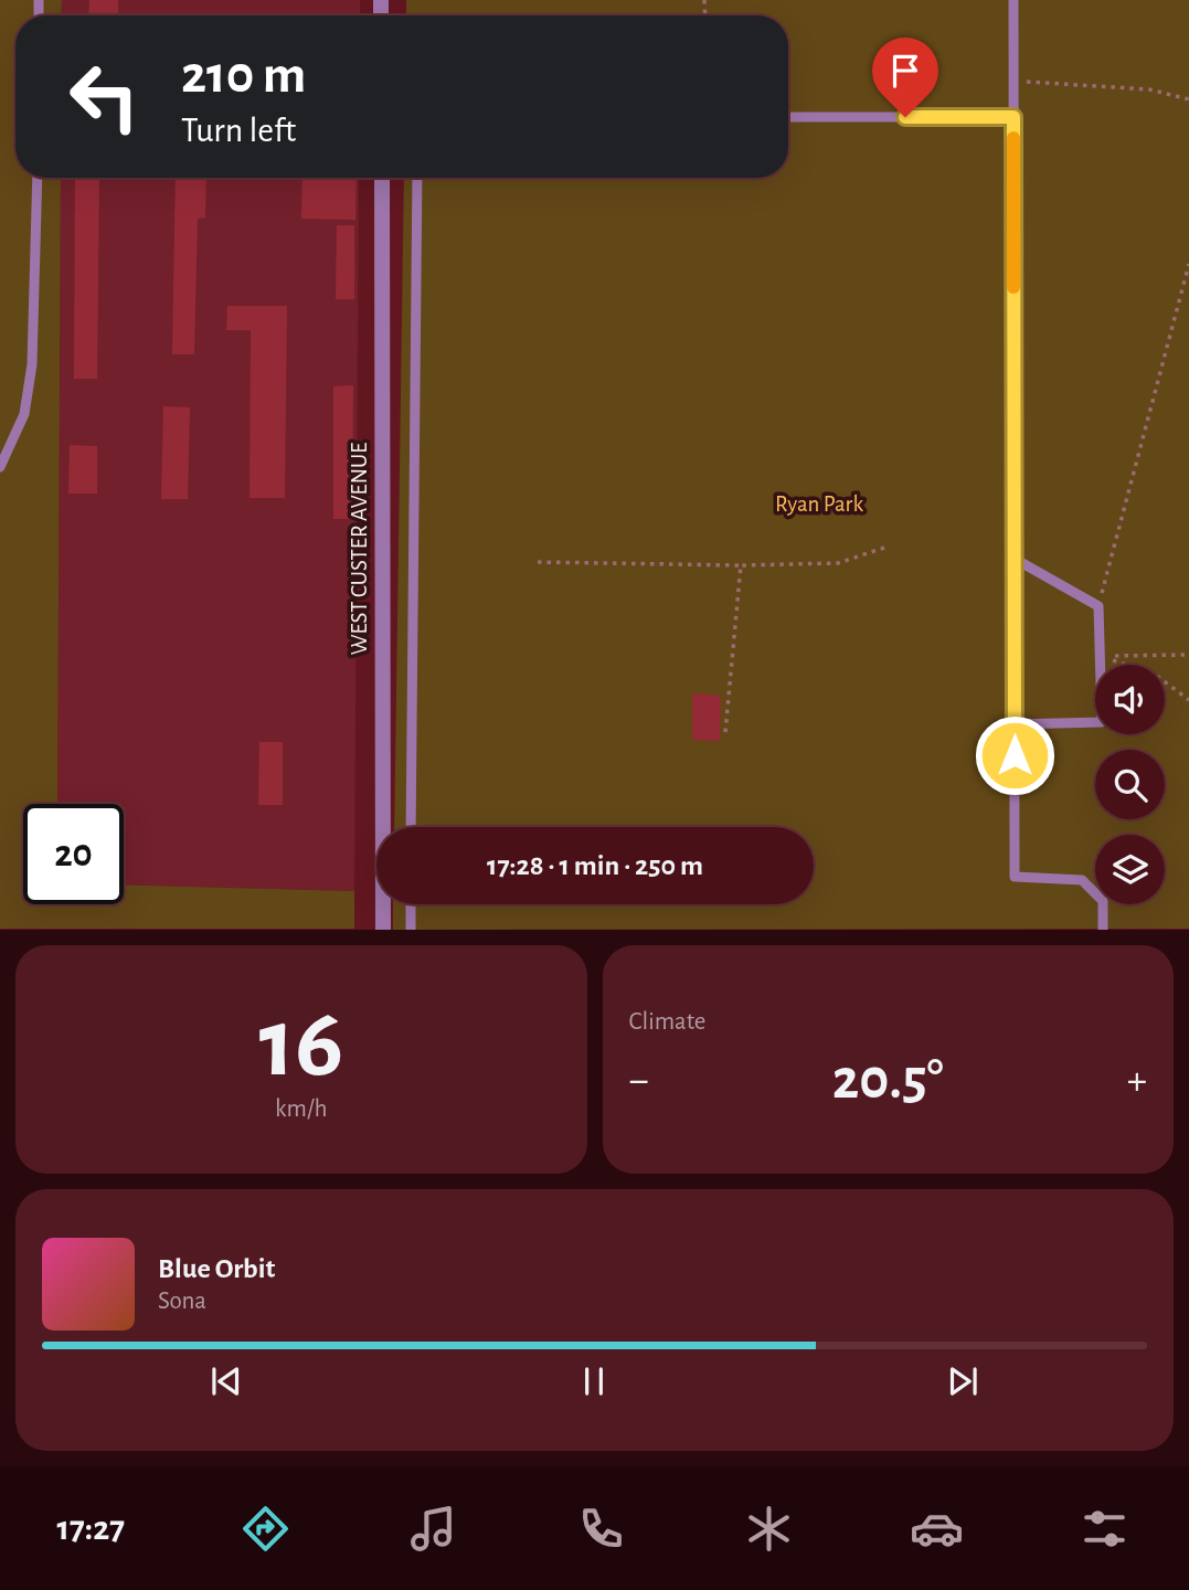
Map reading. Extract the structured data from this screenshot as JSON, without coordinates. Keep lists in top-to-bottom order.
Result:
{
  "streets": {
    "street": ["WEST CUSTER AVENUE"]
  },
  "parks": ["Ryan Park"],
  "page": {
    "turn": ["210 m", "Turn left"],
    "limit": "20",
    "trip": "17:28 · 1 min · 250 m",
    "tile": [
      ["16", "km/h"],
      "Climate"
    ],
    "heat": ["−", "20.5°", "+"],
    "song": ["Blue Orbit", "Sona"],
    "tabs": "17:27"
  }
}
